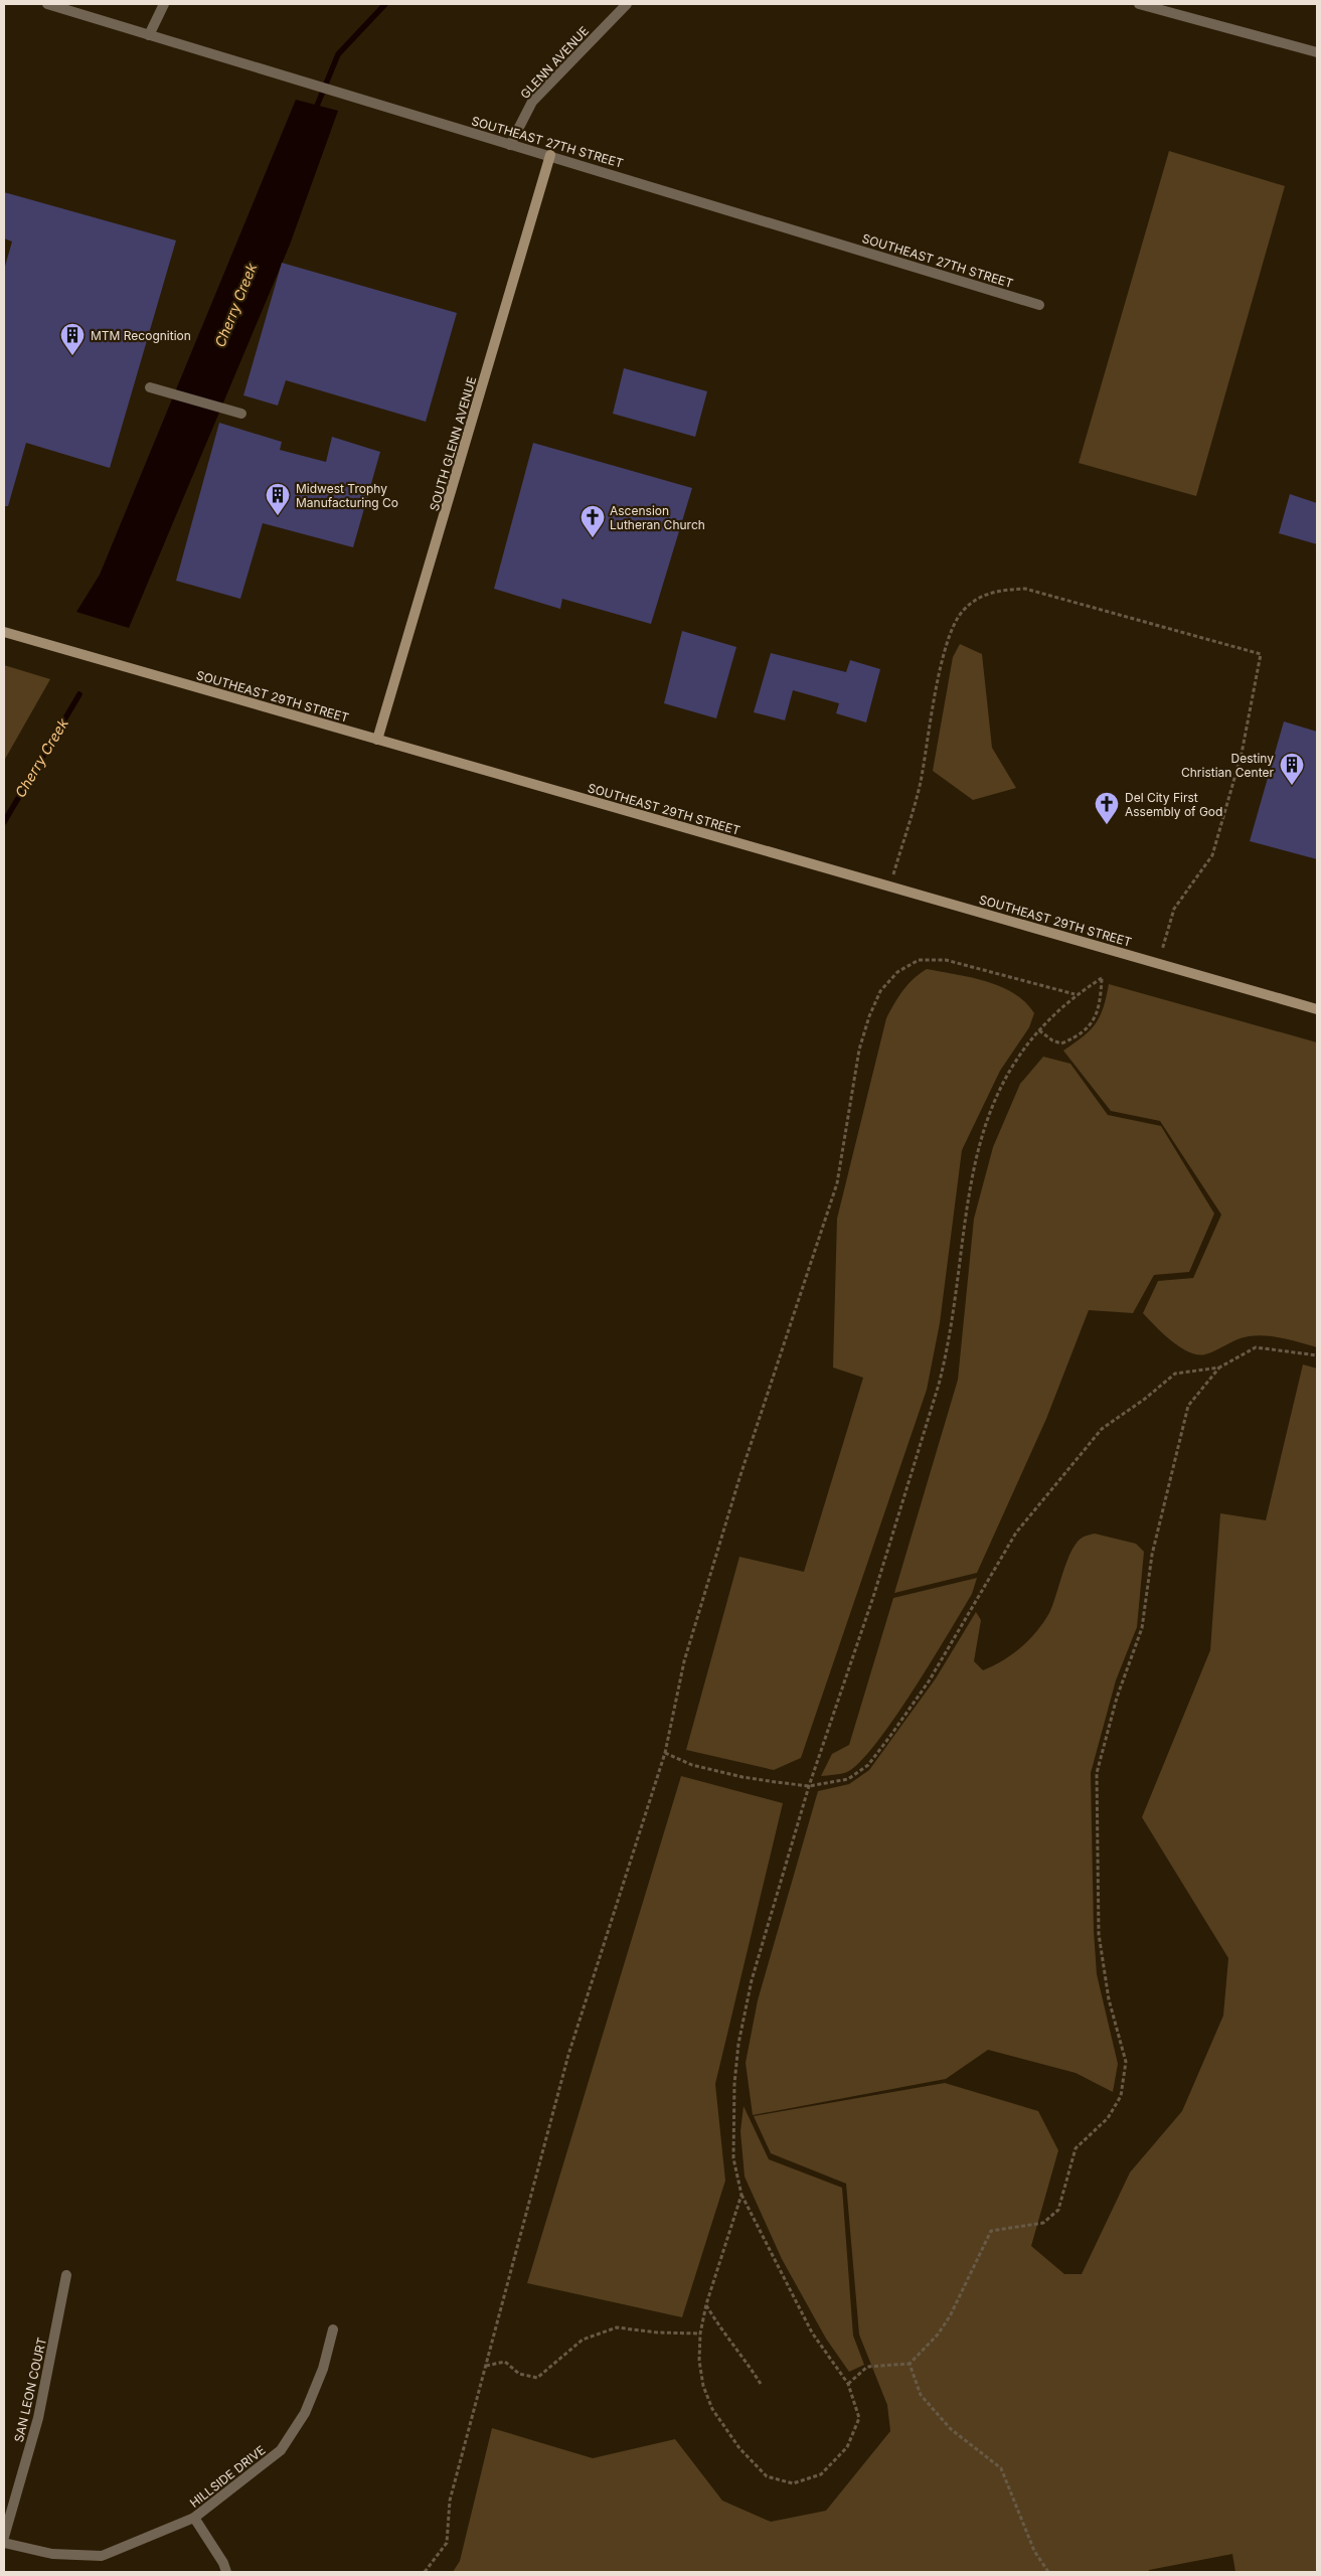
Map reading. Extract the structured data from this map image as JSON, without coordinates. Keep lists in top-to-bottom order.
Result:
{
  "streets": {
    "main road": ["SOUTH GLENN AVENUE", "SOUTHEAST 29TH STREET"],
    "street": [
      "GLENN AVENUE",
      "SOUTHEAST 27TH STREET",
      "SAN LEON COURT",
      "HILLSIDE DRIVE"
    ]
  },
  "crossings": [
    ["GLENN AVENUE", "SOUTHEAST 27TH STREET"],
    ["SOUTHEAST 27TH STREET", "SOUTH GLENN AVENUE"],
    ["SOUTH GLENN AVENUE", "SOUTHEAST 29TH STREET"]
  ],
  "water": ["Cherry Creek"],
  "places": {
    "building": ["MTM Recognition", "Midwest Trophy Manufacturing Co", "Destiny Christian Center"],
    "church": ["Ascension Lutheran Church", "Del City First Assembly of God"]
  }
}
